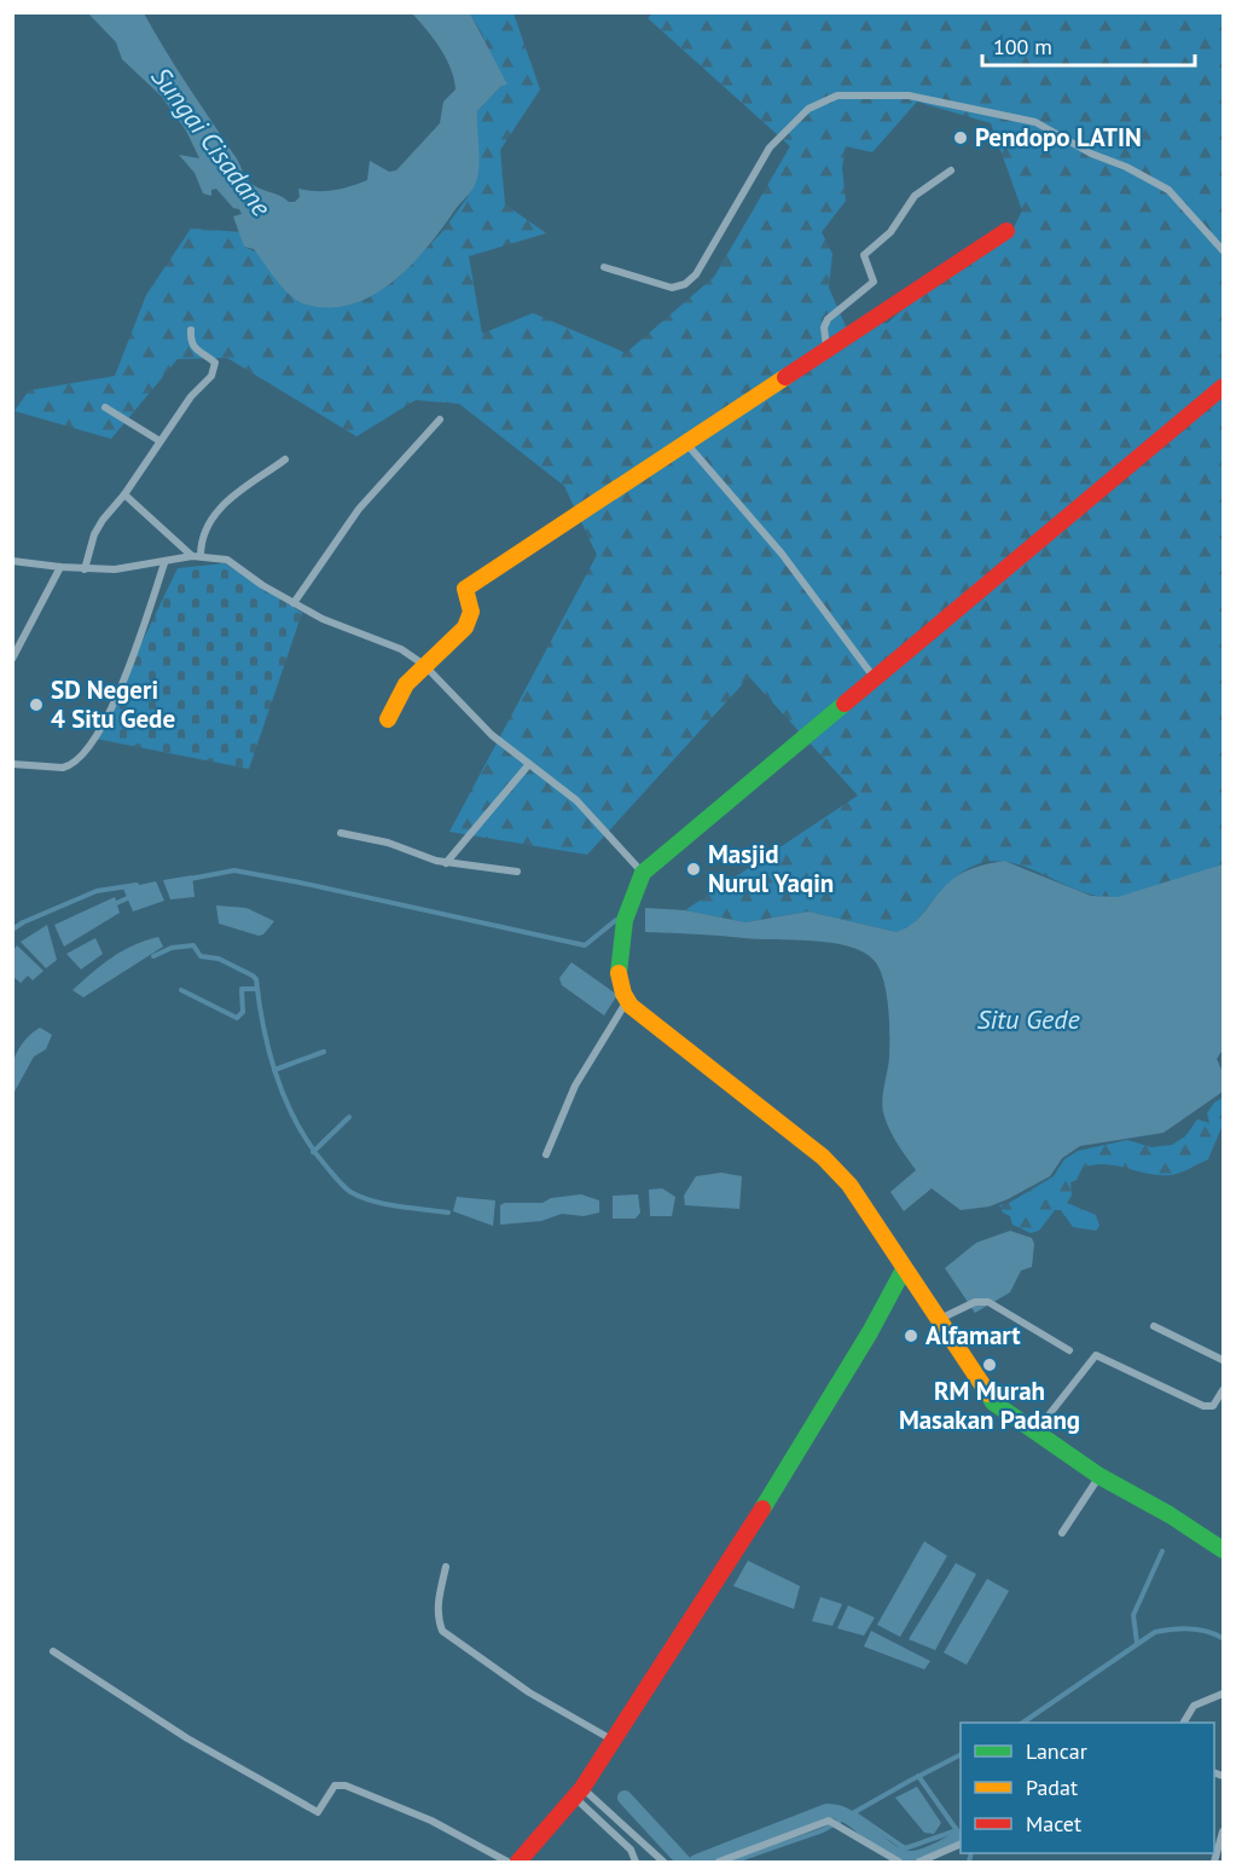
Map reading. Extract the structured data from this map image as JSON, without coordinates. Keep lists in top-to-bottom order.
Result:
{
  "water": ["Sungai Cisadane", "Situ Gede"],
  "places": [
    "Pendopo LATIN",
    "SD Negeri 4 Situ Gede",
    "Masjid Nurul Yaqin",
    "Alfamart",
    "RM Murah Masakan Padang"
  ],
  "legend": ["Lancar", "Padat", "Macet"],
  "scale_bar": "100 m"
}
